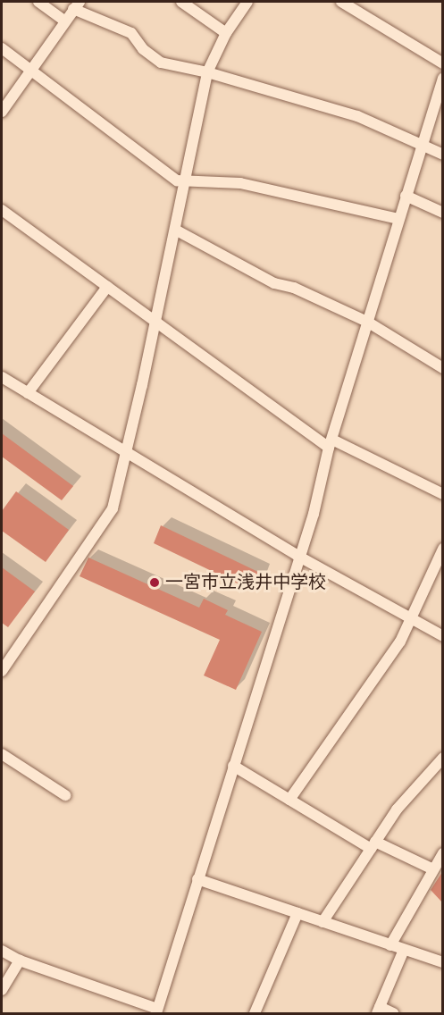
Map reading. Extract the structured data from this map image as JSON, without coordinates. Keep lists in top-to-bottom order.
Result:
{
  "places": ["一宮市立浅井中学校"]
}
